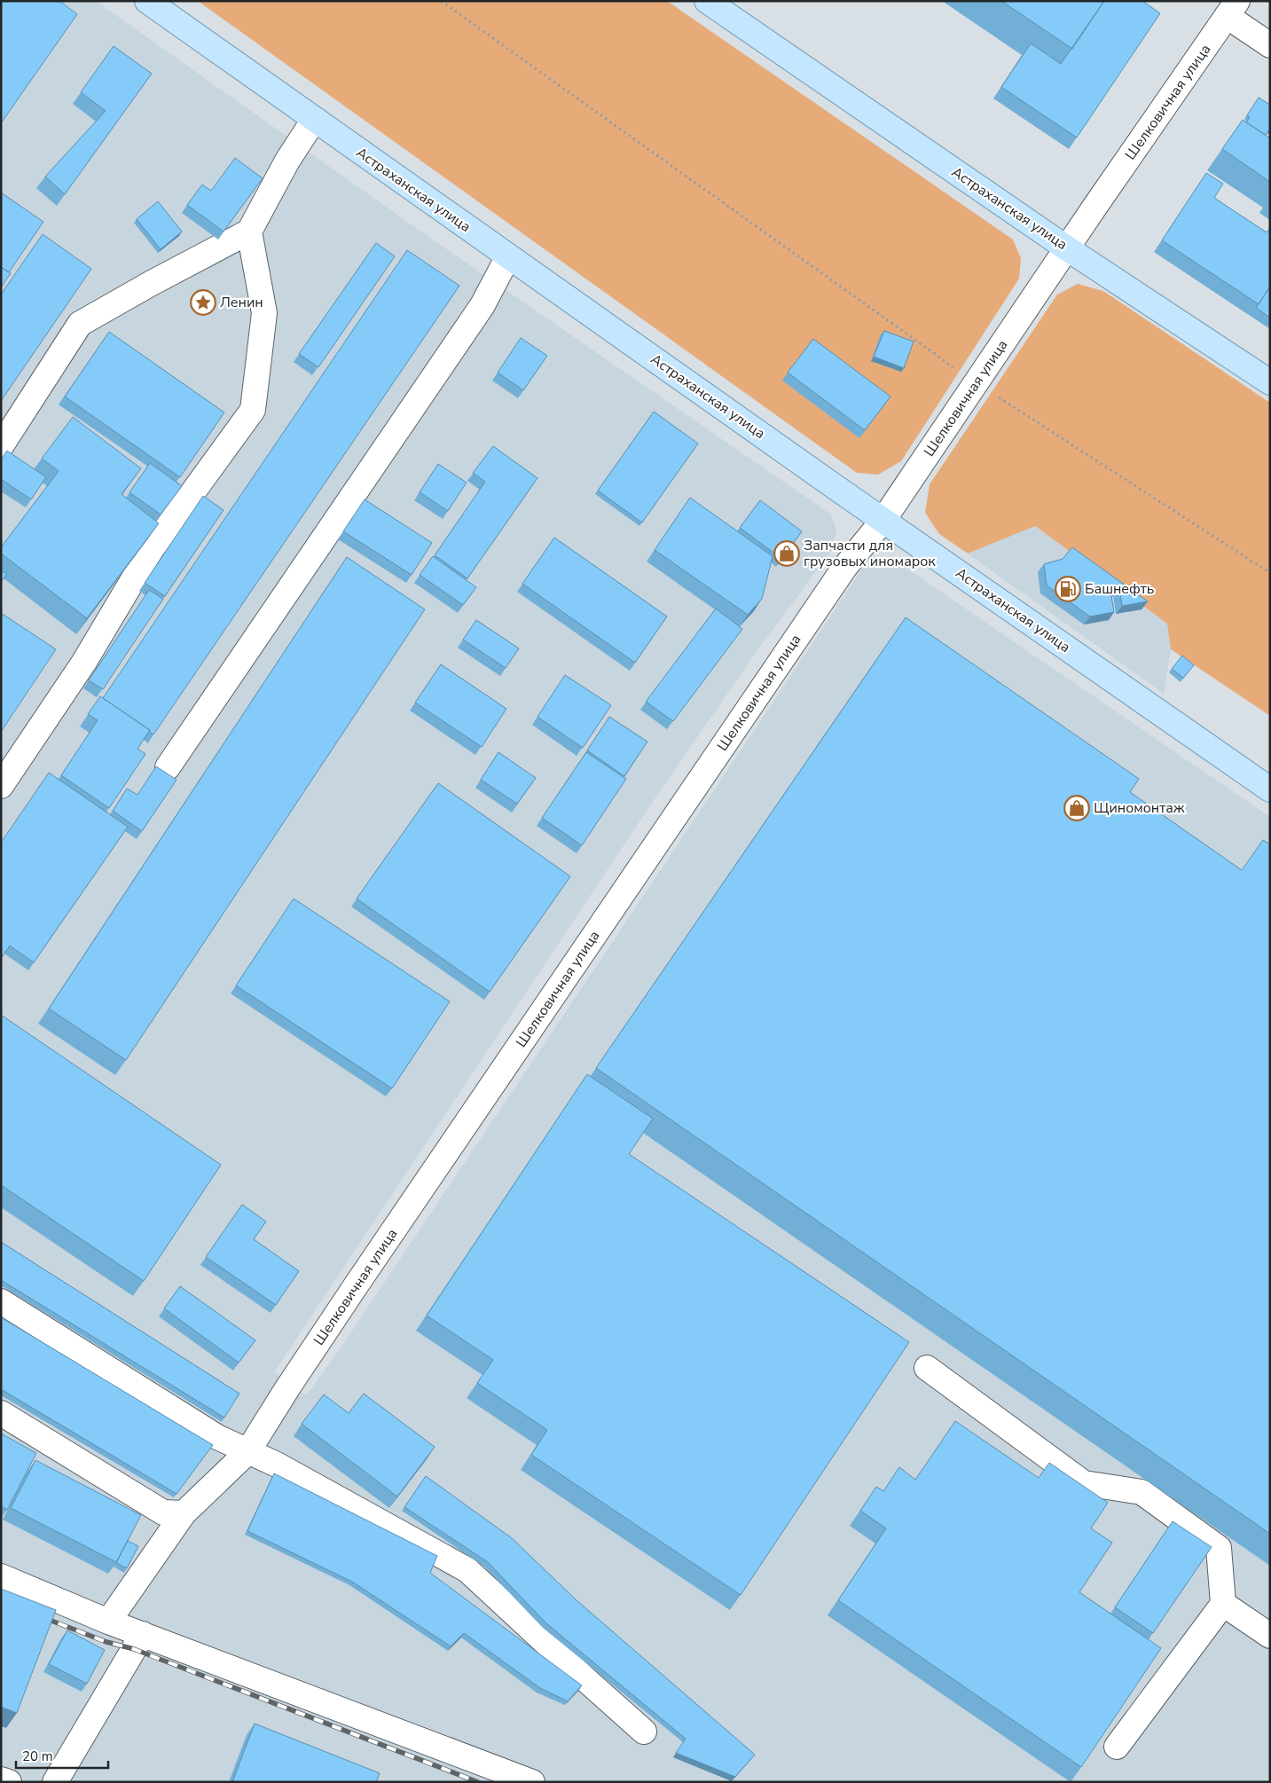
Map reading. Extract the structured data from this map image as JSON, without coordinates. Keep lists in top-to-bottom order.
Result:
{
  "streets": {
    "main road": ["Астраханская улица"],
    "street": ["Шелковичная улица"]
  },
  "crossings": [
    ["Шелковичная улица", "Астраханская улица"]
  ],
  "places": {
    "place": ["Ленин"],
    "shop": ["Запчасти для грузовых иномарок", "Щиномонтаж"],
    "fuel station": ["Башнефть"]
  },
  "scale_bar": "20 m"
}
